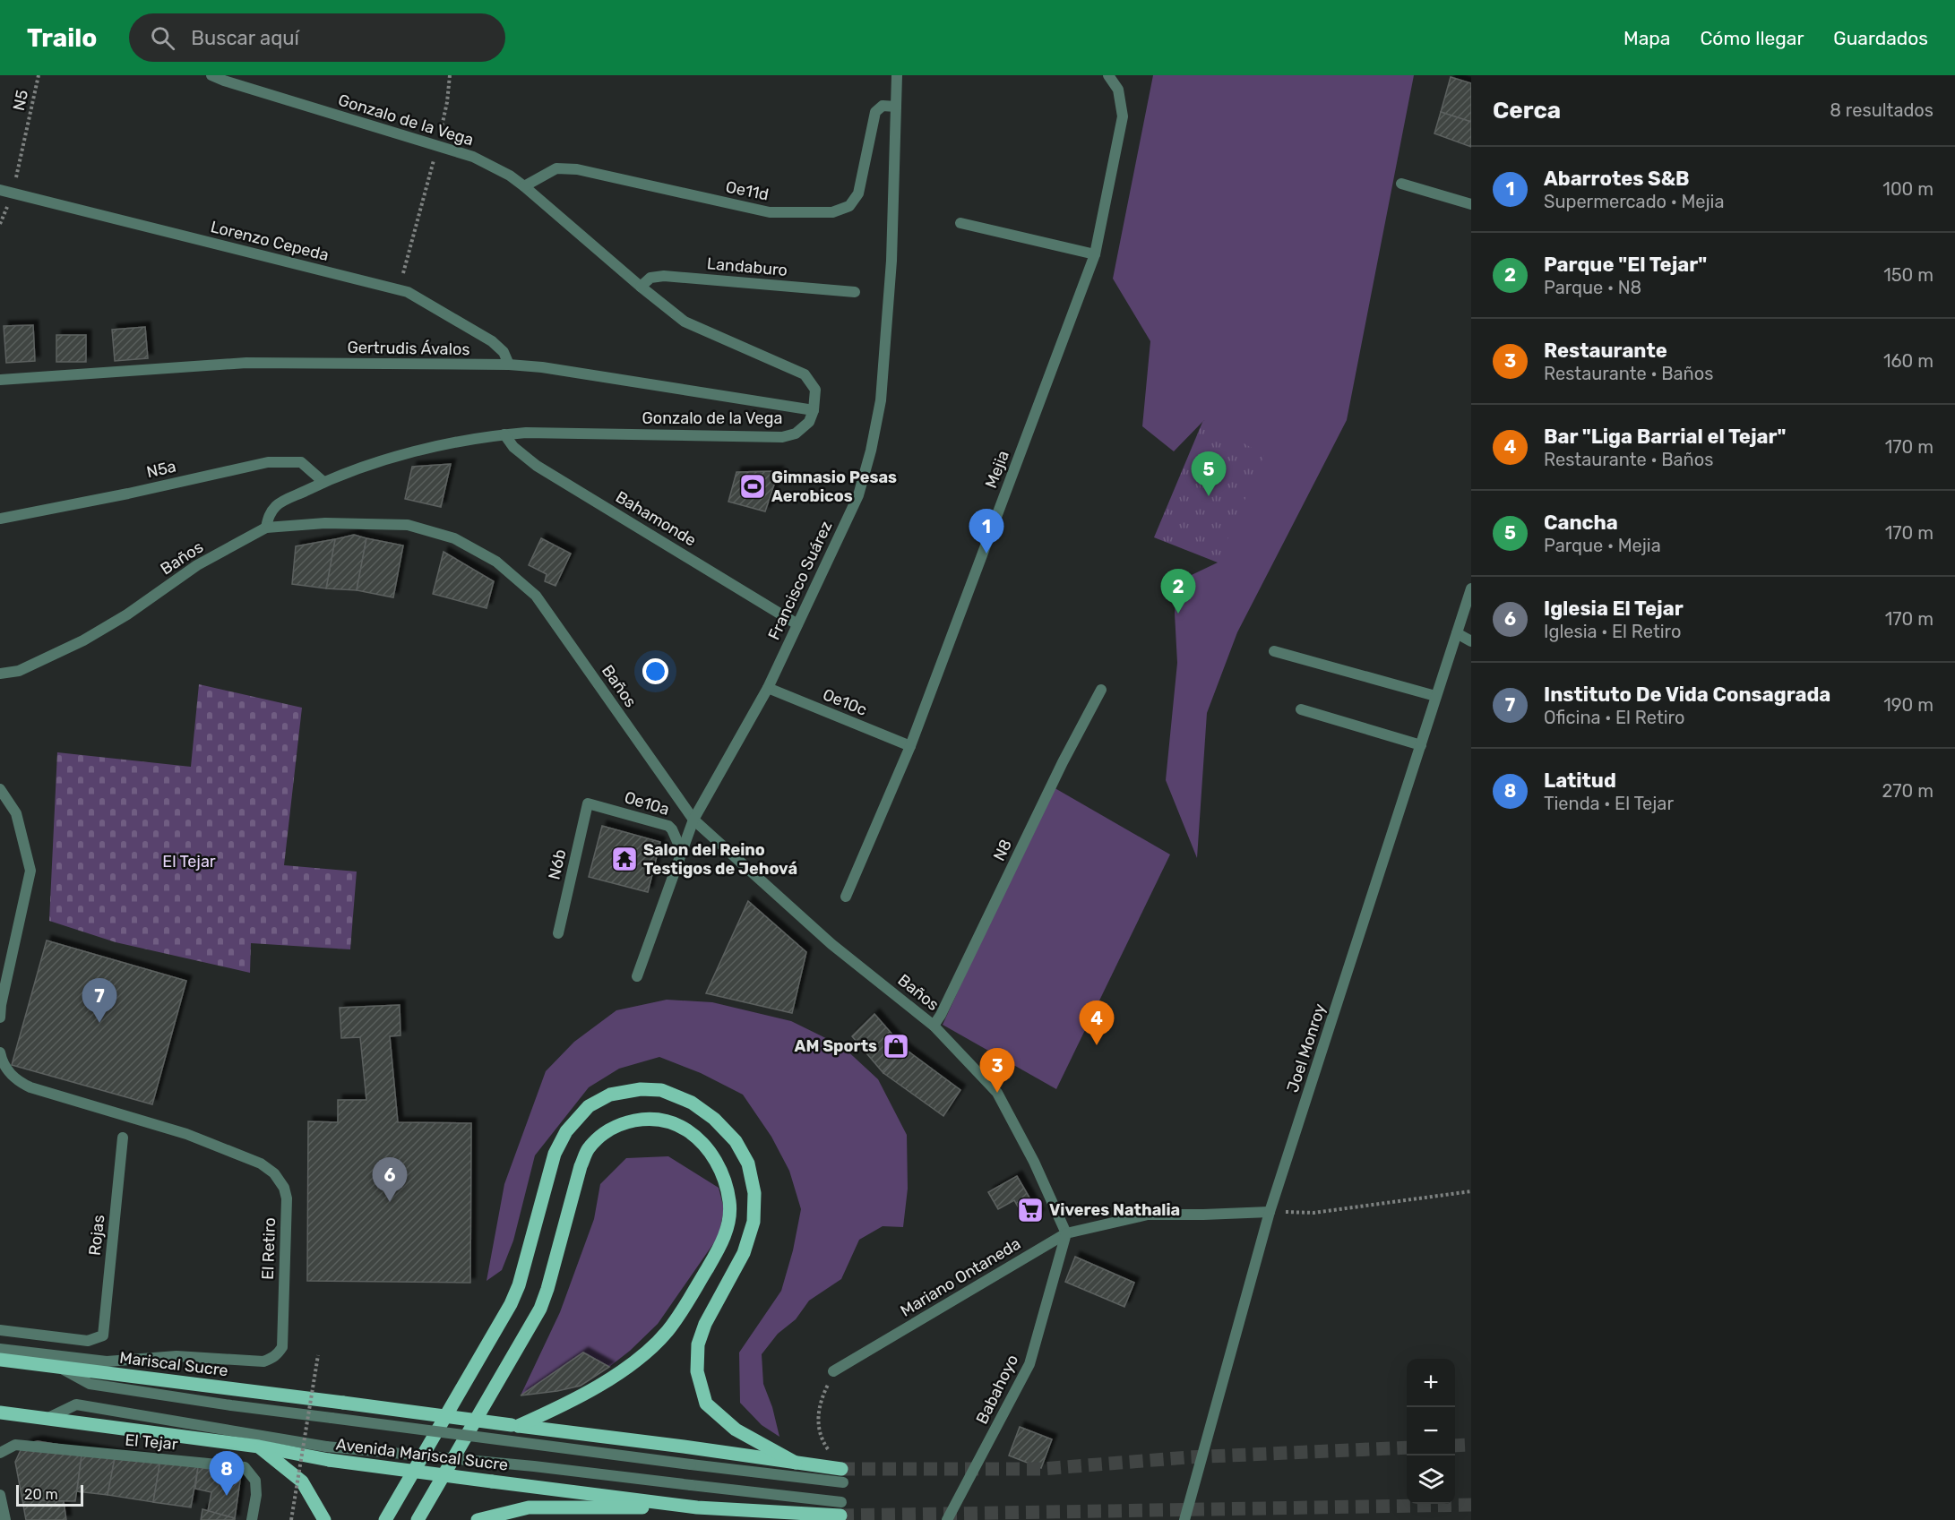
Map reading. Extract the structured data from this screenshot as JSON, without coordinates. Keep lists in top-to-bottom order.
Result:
{
  "streets": {
    "main road": ["Mariscal Sucre", "Avenida Mariscal Sucre"],
    "street": [
      "Gonzalo de la Vega",
      "Oe11d",
      "Lorenzo Cepeda",
      "Landaburo",
      "Gertrudis Ávalos",
      "N5a",
      "Mejia",
      "Bahamonde",
      "Baños",
      "Francisco Suárez",
      "Oe10c",
      "Oe10a",
      "N8",
      "N6b",
      "Joel Monroy",
      "Rojas",
      "El Retiro",
      "Mariano Ontaneda",
      "Babahoyo",
      "El Tejar"
    ],
    "path": ["N5"]
  },
  "crossings": [
    ["N5", "Lorenzo Cepeda"],
    ["Gonzalo de la Vega", "Oe11d"],
    ["Gonzalo de la Vega", "Landaburo"],
    ["Gonzalo de la Vega", "Gertrudis Ávalos"],
    ["Gonzalo de la Vega", "N5a"],
    ["Gonzalo de la Vega", "Bahamonde"],
    ["Gonzalo de la Vega", "Baños"],
    ["Oe11d", "Francisco Suárez"],
    ["Lorenzo Cepeda", "Gertrudis Ávalos"],
    ["Mejia", "Oe10c"],
    ["Bahamonde", "Francisco Suárez"],
    ["Baños", "Francisco Suárez"],
    ["Baños", "N8"],
    ["Baños", "Mariano Ontaneda"],
    ["Baños", "Babahoyo"],
    ["Francisco Suárez", "Oe10c"],
    ["Francisco Suárez", "Oe10a"],
    ["Oe10a", "N6b"],
    ["Joel Monroy", "Mariano Ontaneda"],
    ["Mariano Ontaneda", "Babahoyo"]
  ],
  "parks": ["El Tejar"],
  "places": {
    "sports": ["Gimnasio Pesas Aerobicos"],
    "temple": ["Salon del Reino Testigos de Jehová"],
    "shop": ["AM Sports"],
    "supermarket": ["Viveres Nathalia"]
  },
  "scale_bar": "20 m",
  "page": {
    "header": "Trailo",
    "search": "Buscar aquí",
    "nav": ["Mapa", "Cómo llegar", "Guardados"],
    "heading": ["Cerca", "8 resultados"],
    "list": [
      {
        "mark": "1",
        "name": "Abarrotes S&B",
        "note": "Supermercado · Mejia",
        "value": "100 m"
      },
      {
        "mark": "2",
        "name": "Parque \"El Tejar\"",
        "note": "Parque · N8",
        "value": "150 m"
      },
      {
        "mark": "3",
        "name": "Restaurante",
        "note": "Restaurante · Baños",
        "value": "160 m"
      },
      {
        "mark": "4",
        "name": "Bar \"Liga Barrial el Tejar\"",
        "note": "Restaurante · Baños",
        "value": "170 m"
      },
      {
        "mark": "5",
        "name": "Cancha",
        "note": "Parque · Mejia",
        "value": "170 m"
      },
      {
        "mark": "6",
        "name": "Iglesia El Tejar",
        "note": "Iglesia · El Retiro",
        "value": "170 m"
      },
      {
        "mark": "7",
        "name": "Instituto De Vida Consagrada",
        "note": "Oficina · El Retiro",
        "value": "190 m"
      },
      {
        "mark": "8",
        "name": "Latitud",
        "note": "Tienda · El Tejar",
        "value": "270 m"
      }
    ],
    "pins": [
      "5",
      "1",
      "2",
      "7",
      "4",
      "3",
      "6",
      "8"
    ],
    "map_buttons": ["+", "−"],
    "scale": "20 m"
  }
}
